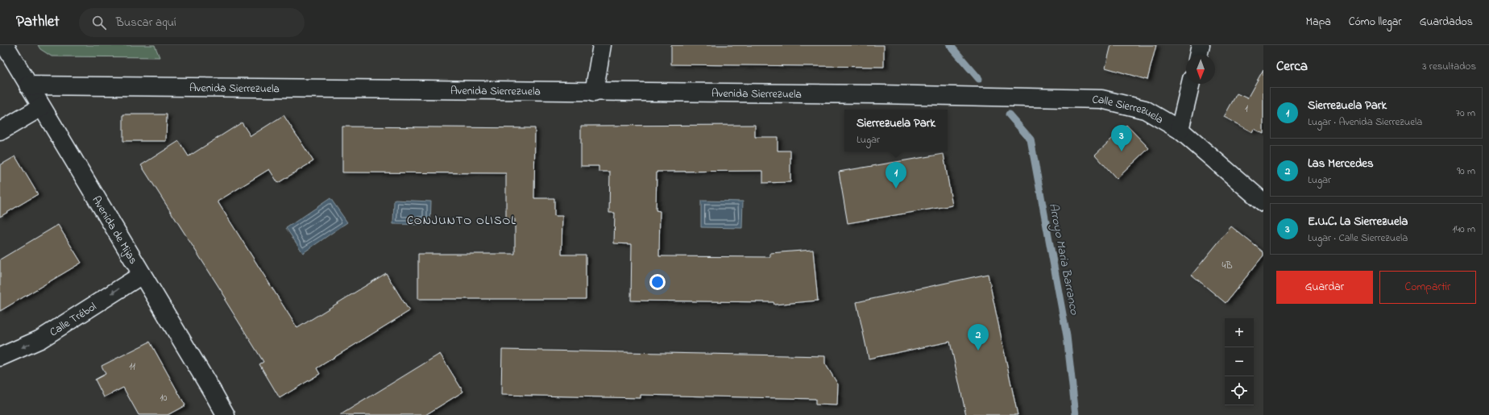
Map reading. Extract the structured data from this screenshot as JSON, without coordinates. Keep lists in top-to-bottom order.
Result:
{
  "streets": {
    "street": [
      "Avenida Sierrezuela",
      "Calle Sierrezuela",
      "Avenida de Mijas",
      "Calle Trébol"
    ]
  },
  "crossings": [
    ["Avenida Sierrezuela", "Calle Sierrezuela"],
    ["Avenida Sierrezuela", "Avenida de Mijas"],
    ["Avenida de Mijas", "Calle Trébol"]
  ],
  "one_way": ["Calle Trébol"],
  "districts": ["CONJUNTO OLISOL"],
  "water": ["Arroyo Maria Barranco"],
  "house_numbers": [
    "1",
    "4B",
    "11",
    "10"
  ],
  "north": "bottom",
  "page": {
    "header": "Pathlet",
    "search": "Buscar aquí",
    "nav": ["Mapa", "Cómo llegar", "Guardados"],
    "heading": ["Cerca", "3 resultados"],
    "list": [
      {
        "mark": "1",
        "name": "Sierrezuela Park",
        "note": "Lugar · Avenida Sierrezuela",
        "value": "70 m"
      },
      {
        "mark": "2",
        "name": "Las Mercedes",
        "note": "Lugar",
        "value": "90 m"
      },
      {
        "mark": "3",
        "name": "E.U.C. La Sierrezuela",
        "note": "Lugar · Calle Sierrezuela",
        "value": "140 m"
      }
    ],
    "popup": ["Sierrezuela Park", "Lugar"],
    "pins": ["3", "1", "2"],
    "buttons": ["Guardar", "Compartir"],
    "map_buttons": ["+", "−"]
  }
}
